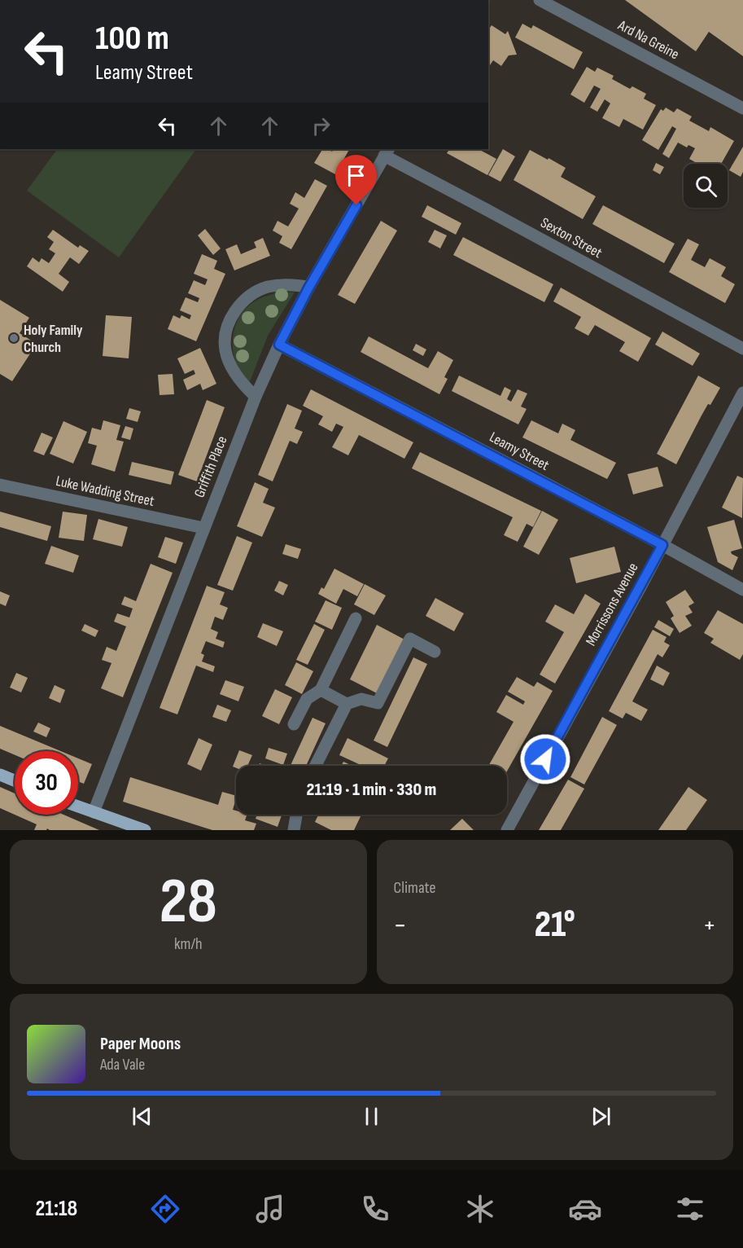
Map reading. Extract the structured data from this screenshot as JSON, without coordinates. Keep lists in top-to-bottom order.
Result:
{
  "streets": {
    "street": [
      "Ard Na Greine",
      "Sexton Street",
      "Leamy Street",
      "Griffith Place",
      "Luke Wadding Street",
      "Morrissons Avenue"
    ]
  },
  "crossings": [
    ["Sexton Street", "Griffith Place"],
    ["Leamy Street", "Griffith Place"],
    ["Leamy Street", "Morrissons Avenue"],
    ["Griffith Place", "Luke Wadding Street"]
  ],
  "places": ["Holy Family Church"],
  "page": {
    "turn": ["100 m", "Leamy Street"],
    "limit": "30",
    "trip": "21:19 · 1 min · 330 m",
    "tile": [
      ["28", "km/h"],
      "Climate"
    ],
    "heat": ["−", "21°", "+"],
    "song": ["Paper Moons", "Ada Vale"],
    "tabs": "21:18"
  }
}
